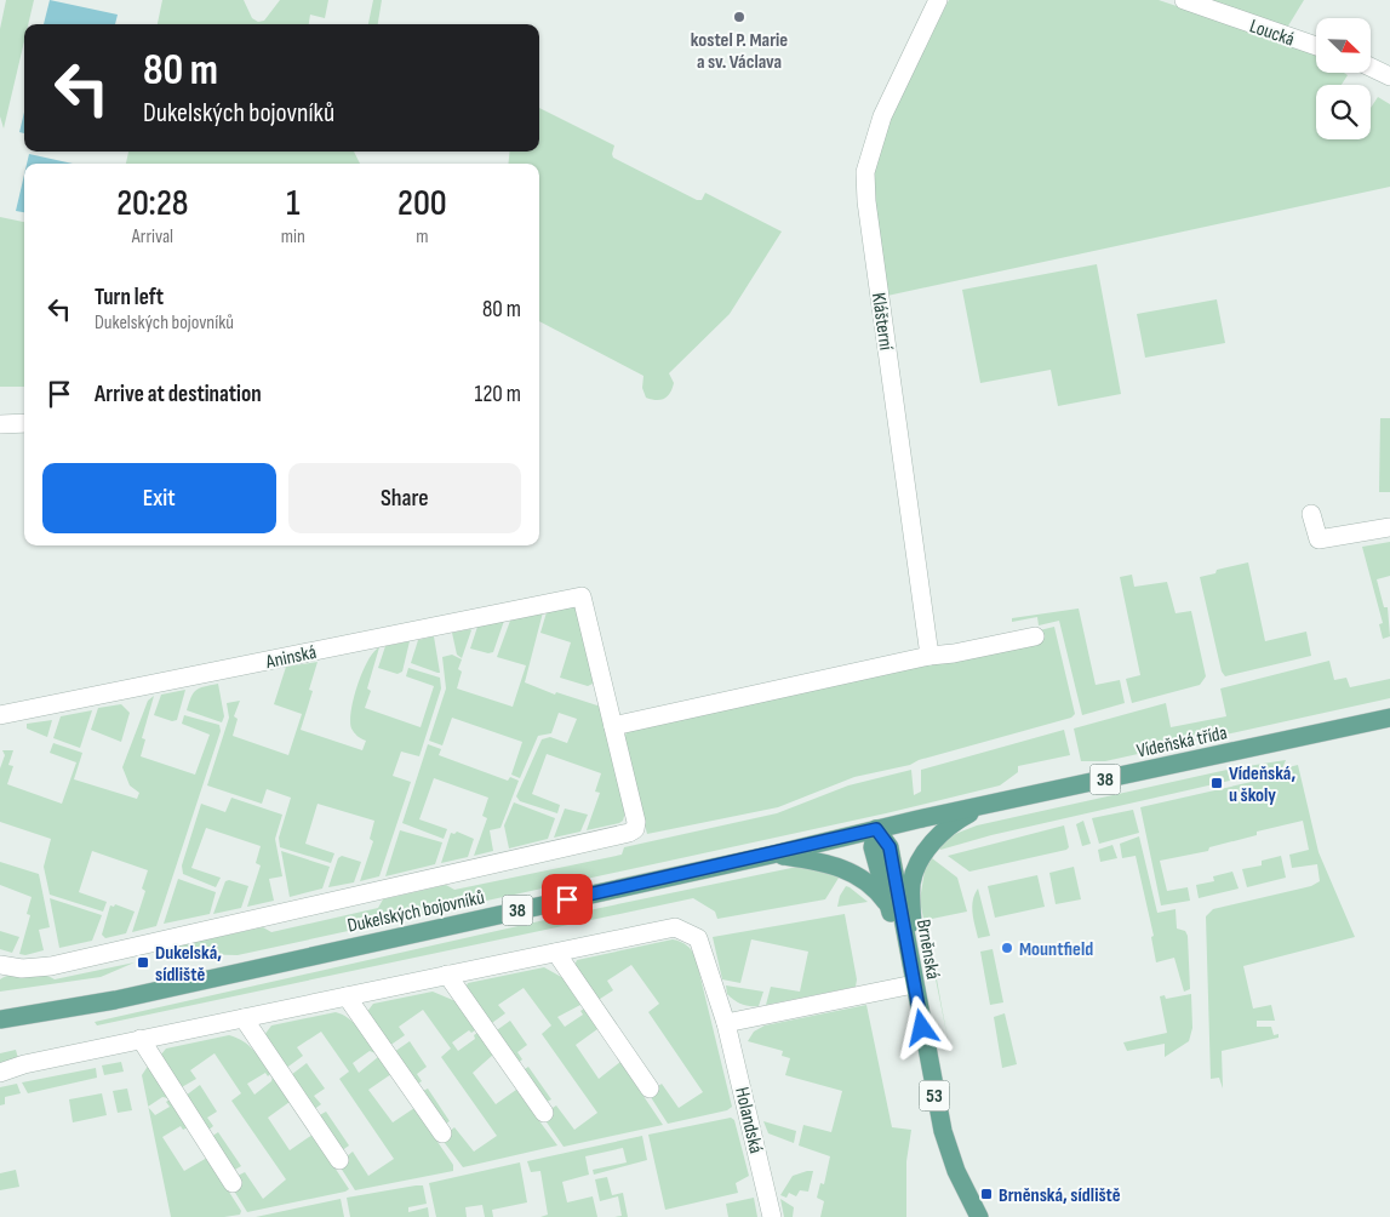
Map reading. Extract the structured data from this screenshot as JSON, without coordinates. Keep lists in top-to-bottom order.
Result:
{
  "streets": {
    "main road": [
      "Vídeňská třída",
      "38",
      "Dukelských bojovníků",
      "Brněnská",
      "53"
    ],
    "street": [
      "Loucká",
      "Klášterní",
      "Aninská",
      "Holandská"
    ]
  },
  "crossings": [
    ["Aninská", "Dukelských bojovníků"],
    ["Vídeňská třída", "Dukelských bojovníků"],
    ["Vídeňská třída", "Brněnská"],
    ["Dukelských bojovníků", "Brněnská"]
  ],
  "places": {
    "other": ["kostel P. Marie a sv. Václava", "Mountfield"],
    "transit": ["Vídeňská, u školy", "Dukelská, sídliště", "Brněnská, sídliště"]
  },
  "north": "bottom right",
  "page": {
    "turn": ["80 m", "Dukelských bojovníků"],
    "eta": [
      "20:28",
      "Arrival",
      "1",
      "min",
      "200",
      "m"
    ],
    "list": [
      {
        "name": "Turn left",
        "note": "Dukelských bojovníků",
        "value": "80 m"
      },
      {
        "name": "Arrive at destination",
        "value": "120 m"
      }
    ],
    "buttons": ["Exit", "Share"]
  }
}
